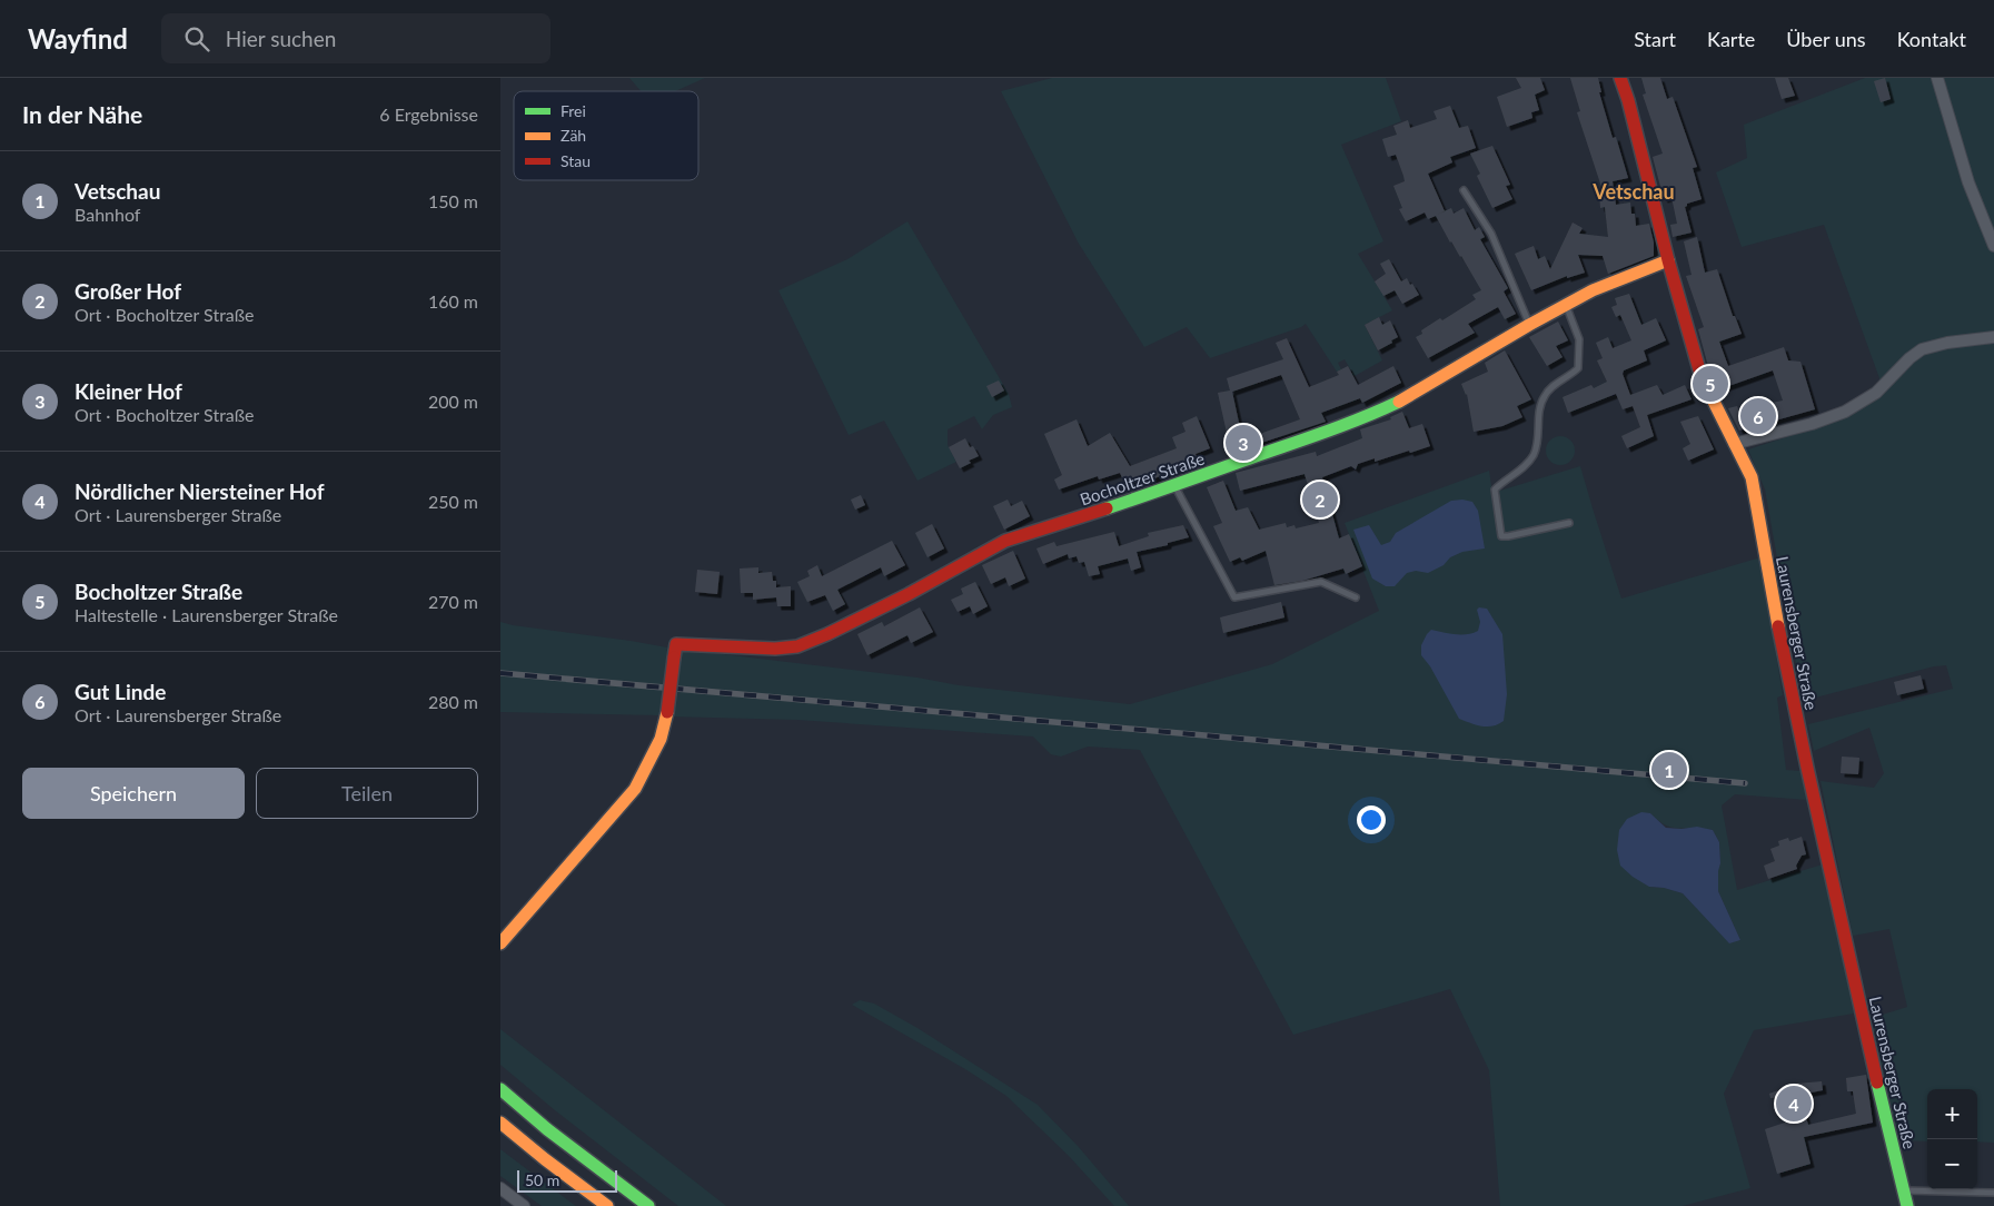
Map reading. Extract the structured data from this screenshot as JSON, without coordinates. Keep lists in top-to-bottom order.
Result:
{
  "streets": {
    "main road": ["Bocholtzer Straße", "Laurensberger Straße"]
  },
  "crossings": [
    ["Bocholtzer Straße", "Laurensberger Straße"]
  ],
  "districts": ["Vetschau"],
  "legend": ["Frei", "Zäh", "Stau"],
  "scale_bar": "50 m",
  "page": {
    "header": "Wayfind",
    "search": "Hier suchen",
    "nav": [
      "Start",
      "Karte",
      "Über uns",
      "Kontakt"
    ],
    "heading": ["In der Nähe", "6 Ergebnisse"],
    "list": [
      {
        "mark": "1",
        "name": "Vetschau",
        "note": "Bahnhof",
        "value": "150 m"
      },
      {
        "mark": "2",
        "name": "Großer Hof",
        "note": "Ort · Bocholtzer Straße",
        "value": "160 m"
      },
      {
        "mark": "3",
        "name": "Kleiner Hof",
        "note": "Ort · Bocholtzer Straße",
        "value": "200 m"
      },
      {
        "mark": "4",
        "name": "Nördlicher Niersteiner Hof",
        "note": "Ort · Laurensberger Straße",
        "value": "250 m"
      },
      {
        "mark": "5",
        "name": "Bocholtzer Straße",
        "note": "Haltestelle · Laurensberger Straße",
        "value": "270 m"
      },
      {
        "mark": "6",
        "name": "Gut Linde",
        "note": "Ort · Laurensberger Straße",
        "value": "280 m"
      }
    ],
    "pins": [
      "5",
      "6",
      "3",
      "2",
      "1",
      "4"
    ],
    "buttons": ["Speichern", "Teilen"],
    "map_buttons": ["+", "−"],
    "scale": "50 m"
  }
}
